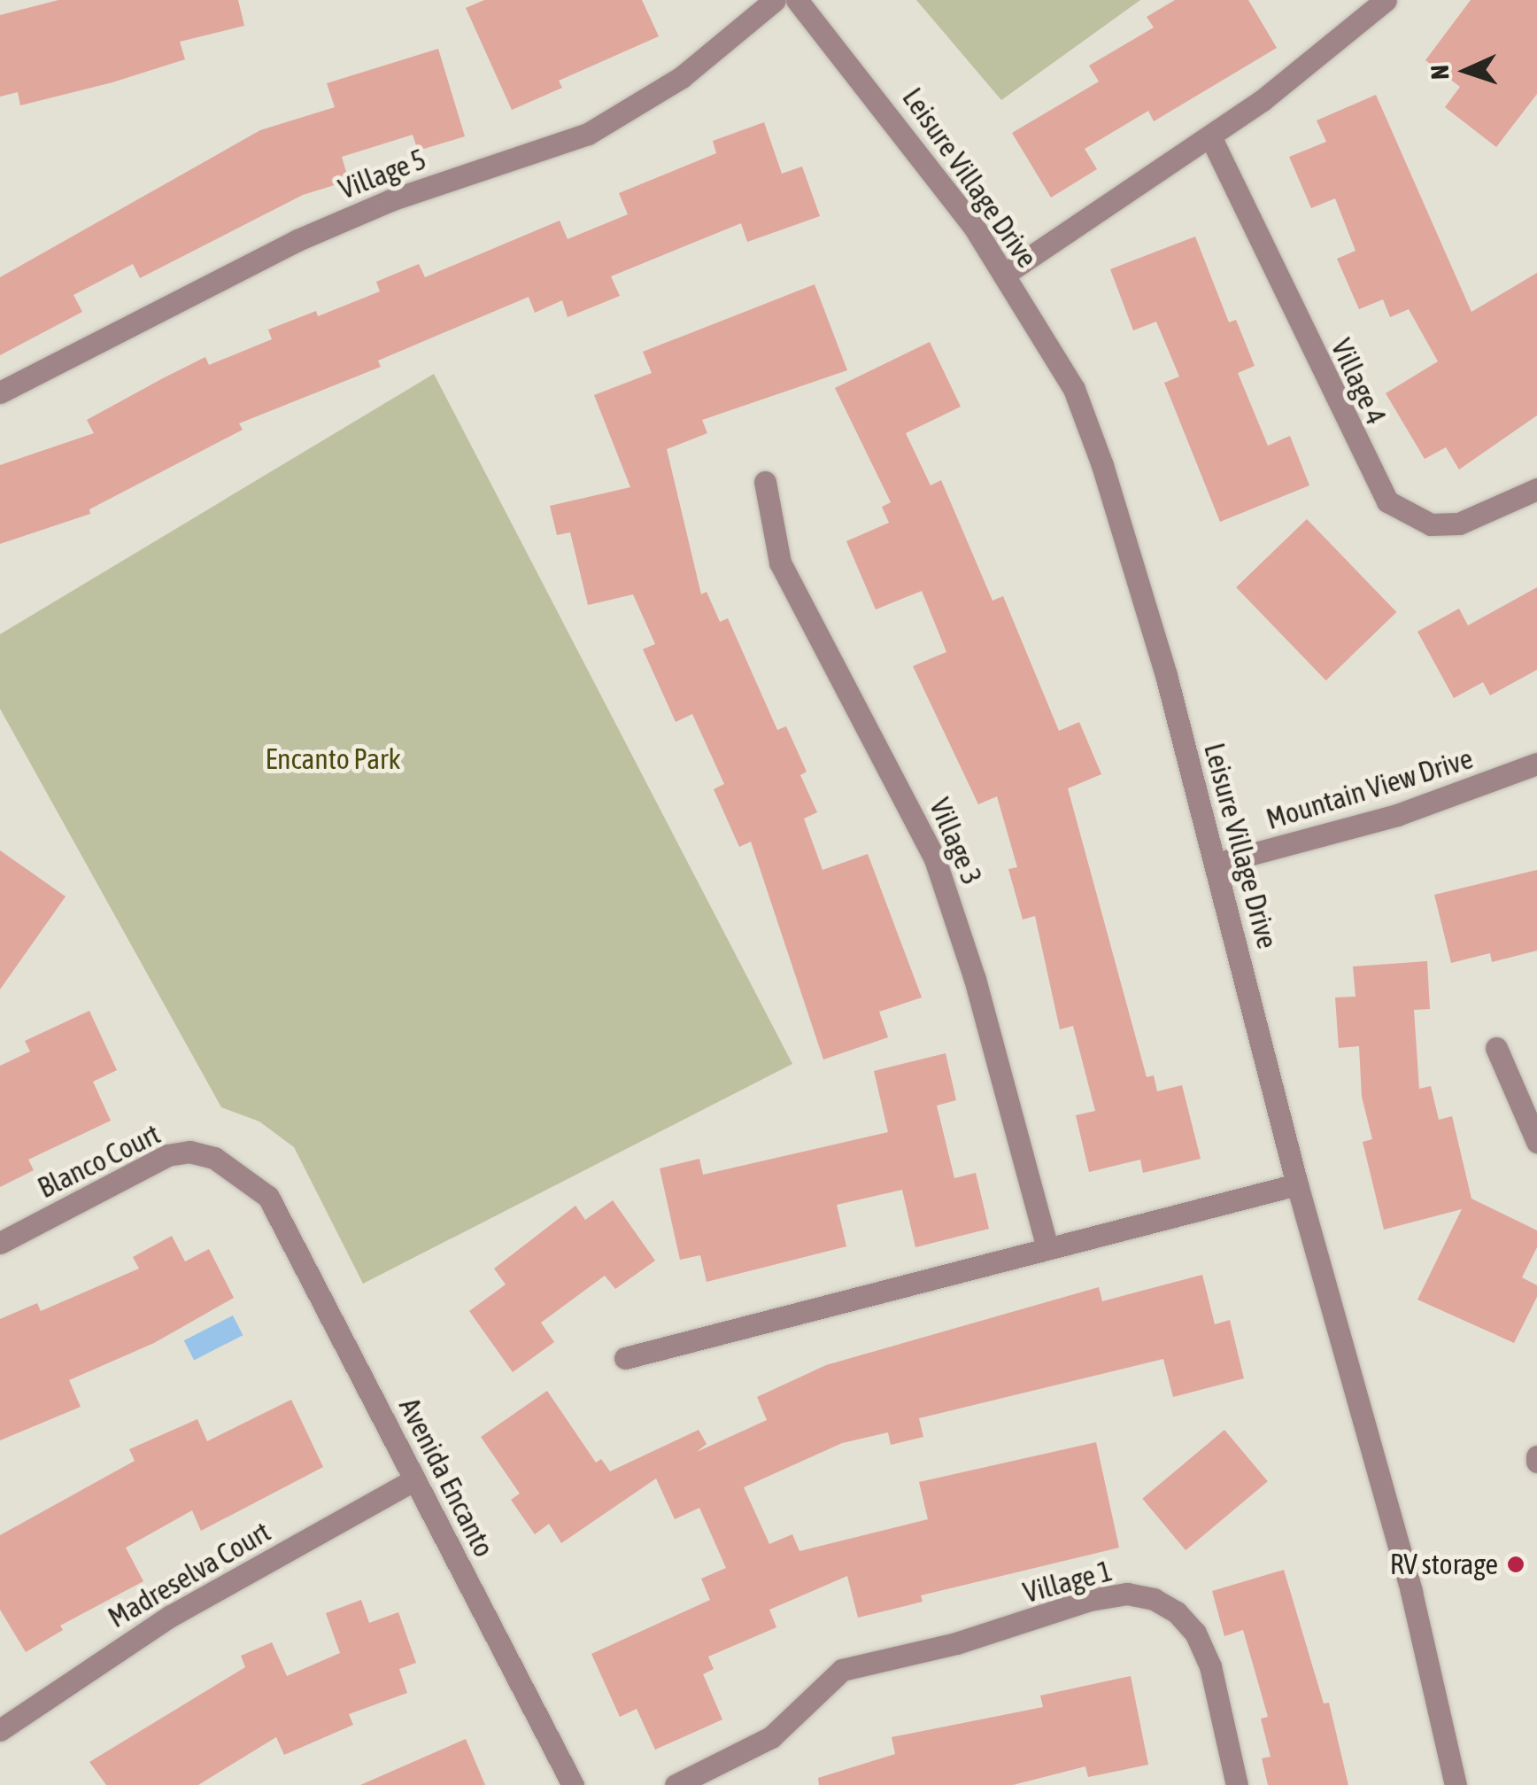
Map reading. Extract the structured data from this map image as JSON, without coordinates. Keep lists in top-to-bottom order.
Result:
{
  "streets": {
    "street": [
      "Village 5",
      "Leisure Village Drive",
      "Village 4",
      "Mountain View Drive",
      "Village 3",
      "Blanco Court",
      "Avenida Encanto",
      "Madreselva Court",
      "Village 1"
    ]
  },
  "crossings": [
    ["Leisure Village Drive", "Mountain View Drive"],
    ["Blanco Court", "Avenida Encanto"],
    ["Avenida Encanto", "Madreselva Court"]
  ],
  "parks": ["Encanto Park"],
  "places": ["RV storage"],
  "north": "left"
}
